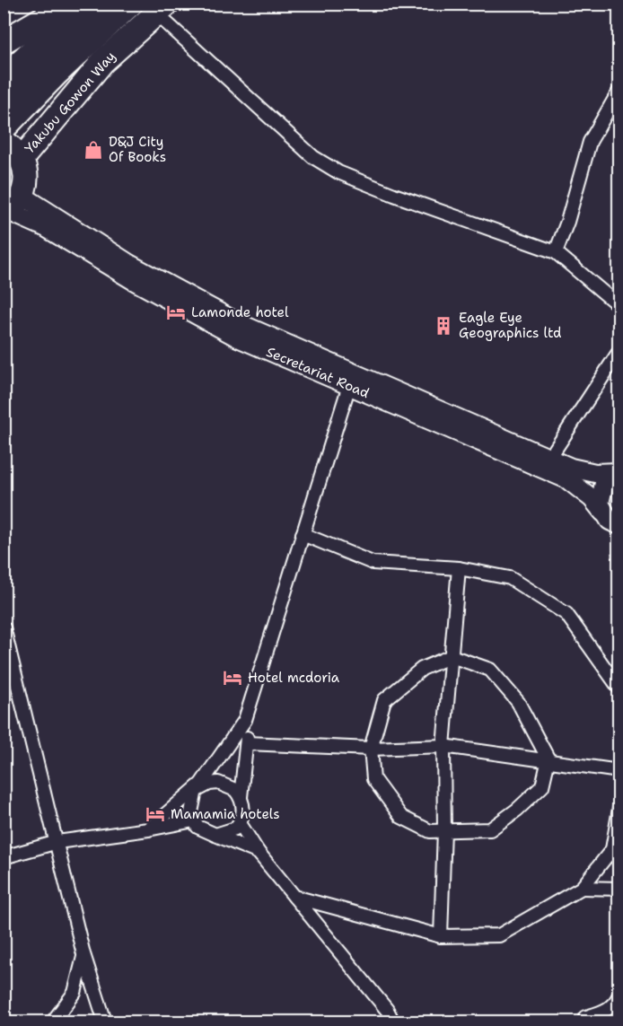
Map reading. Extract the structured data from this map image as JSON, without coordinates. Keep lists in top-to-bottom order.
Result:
{
  "streets": {
    "highway": ["Yakubu Gowon Way"],
    "street": ["Secretariat Road"]
  },
  "places": {
    "shop": ["D&J City Of Books"],
    "hotel": ["Lamonde hotel", "Hotel mcdoria", "Mamamia hotels"],
    "building": ["Eagle Eye Geographics ltd"]
  }
}
